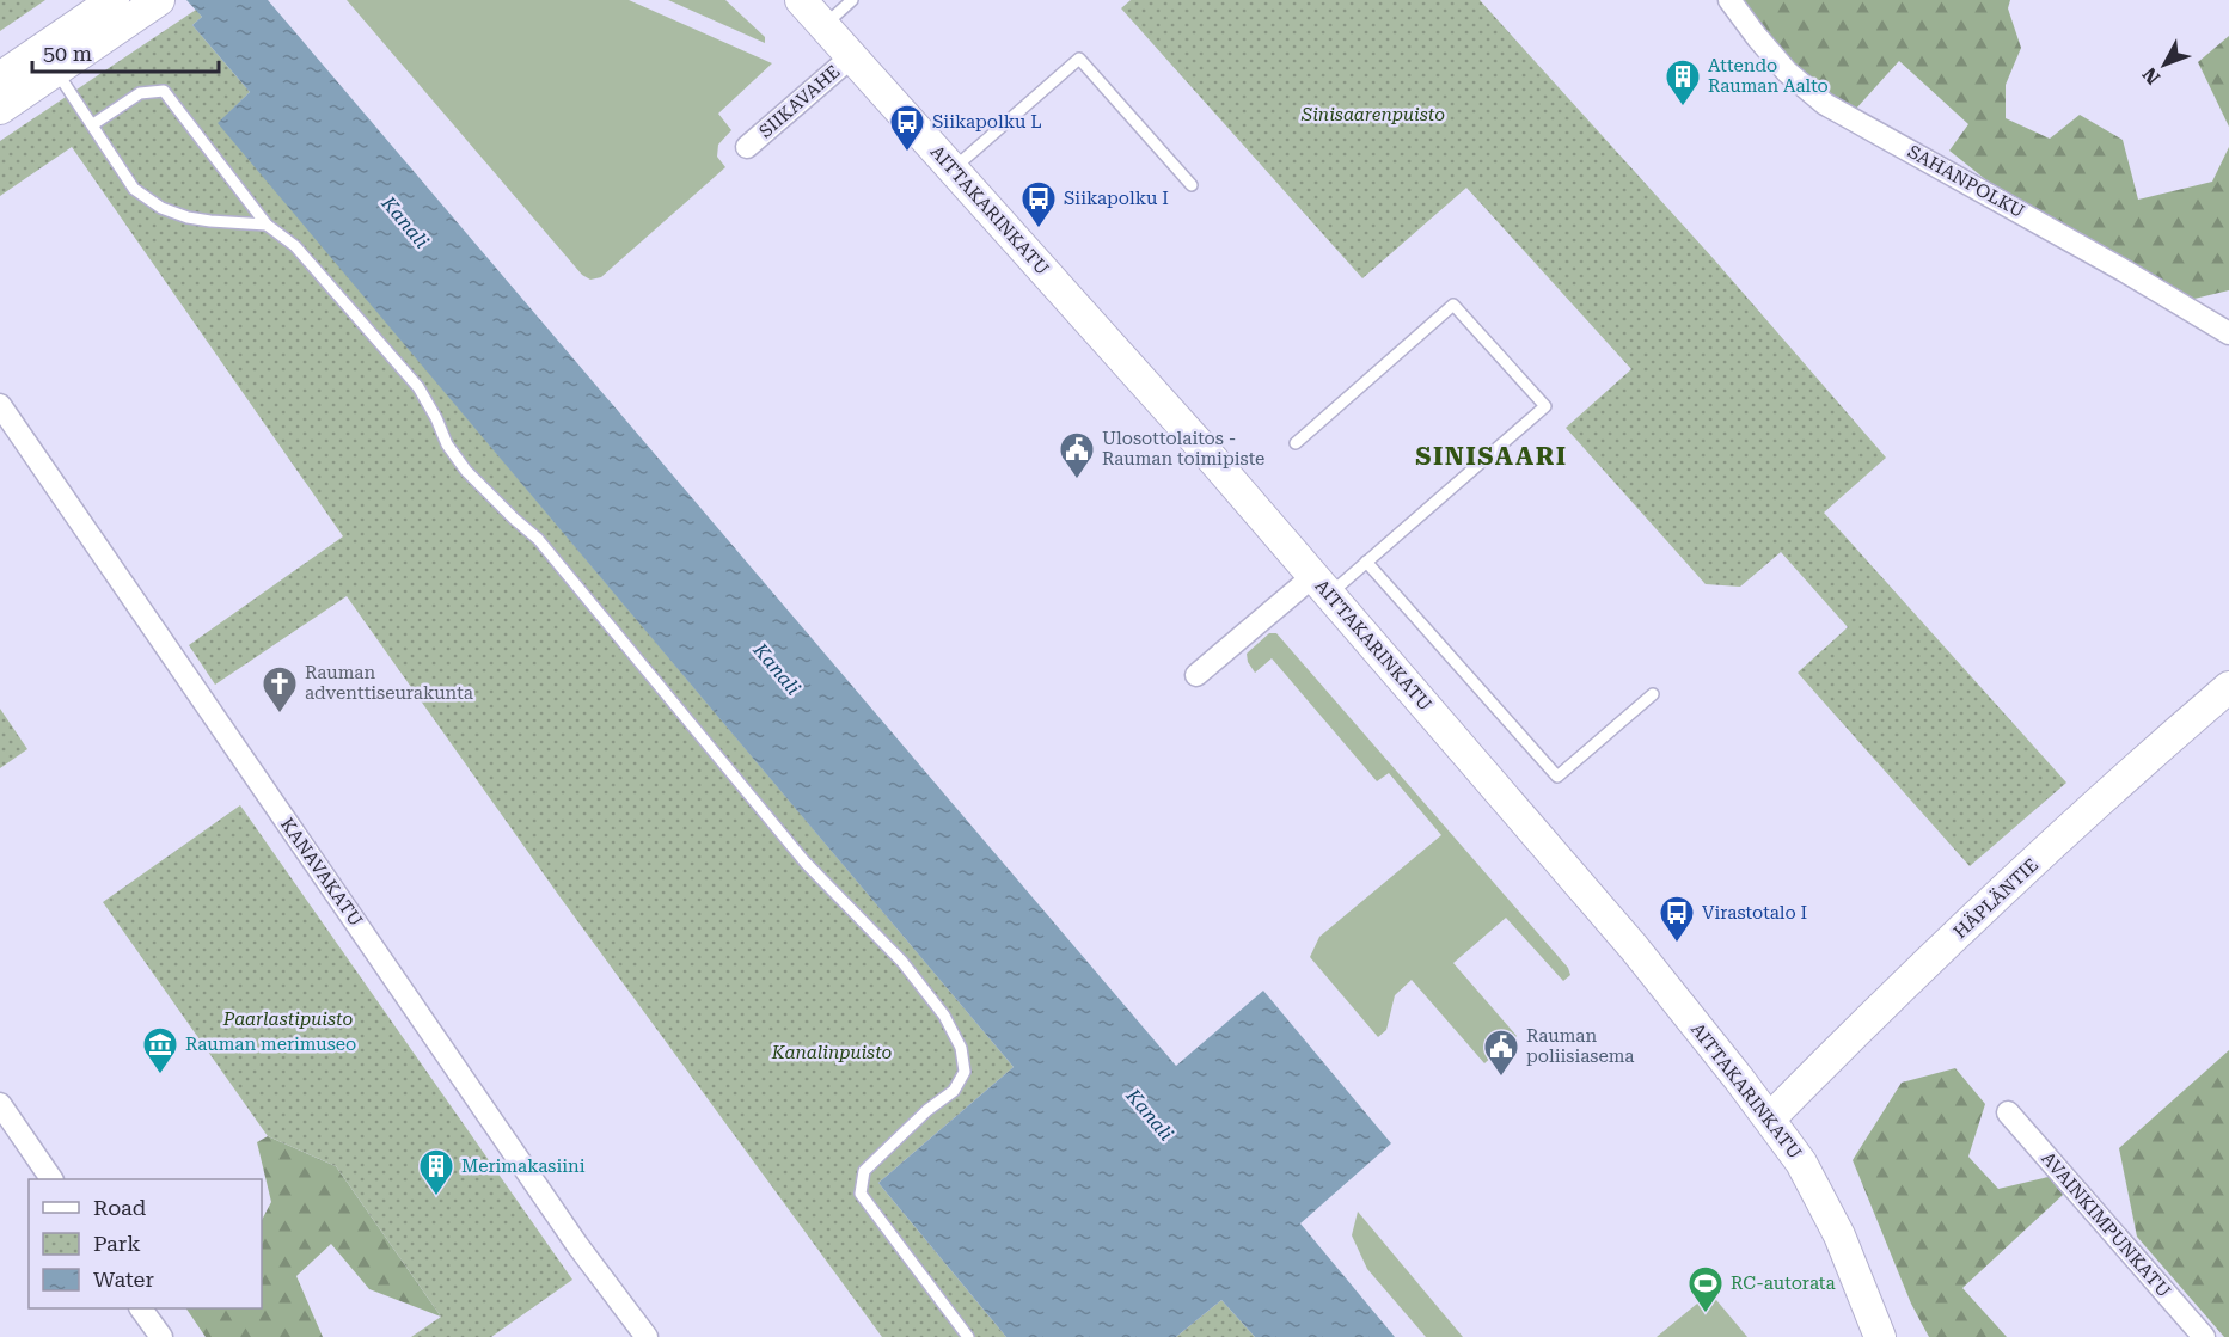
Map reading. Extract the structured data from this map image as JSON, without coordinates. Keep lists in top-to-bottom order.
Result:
{
  "streets": {
    "main road": ["AITTAKARINKATU", "HÄPLÄNTIE"],
    "street": [
      "SIIKAVAHE",
      "SAHANPOLKU",
      "KANAVAKATU",
      "AVAINKIMPUNKATU"
    ]
  },
  "crossings": [
    ["SIIKAVAHE", "AITTAKARINKATU"],
    ["AITTAKARINKATU", "HÄPLÄNTIE"]
  ],
  "districts": ["SINISAARI"],
  "water": ["Kanali"],
  "parks": ["Sinisaarenpuisto", "Paarlastipuisto", "Kanalinpuisto"],
  "places": {
    "building": ["Attendo Rauman Aalto", "Merimakasiini"],
    "bus stop": ["Siikapolku L", "Siikapolku I", "Virastotalo I"],
    "public building": ["Ulosottolaitos - Rauman toimipiste", "Rauman poliisiasema"],
    "church": ["Rauman adventtiseurakunta"],
    "museum": ["Rauman merimuseo"],
    "sports": ["RC-autorata"]
  },
  "legend": ["Road", "Park", "Water"],
  "scale_bar": "50 m",
  "north": "bottom left"
}
